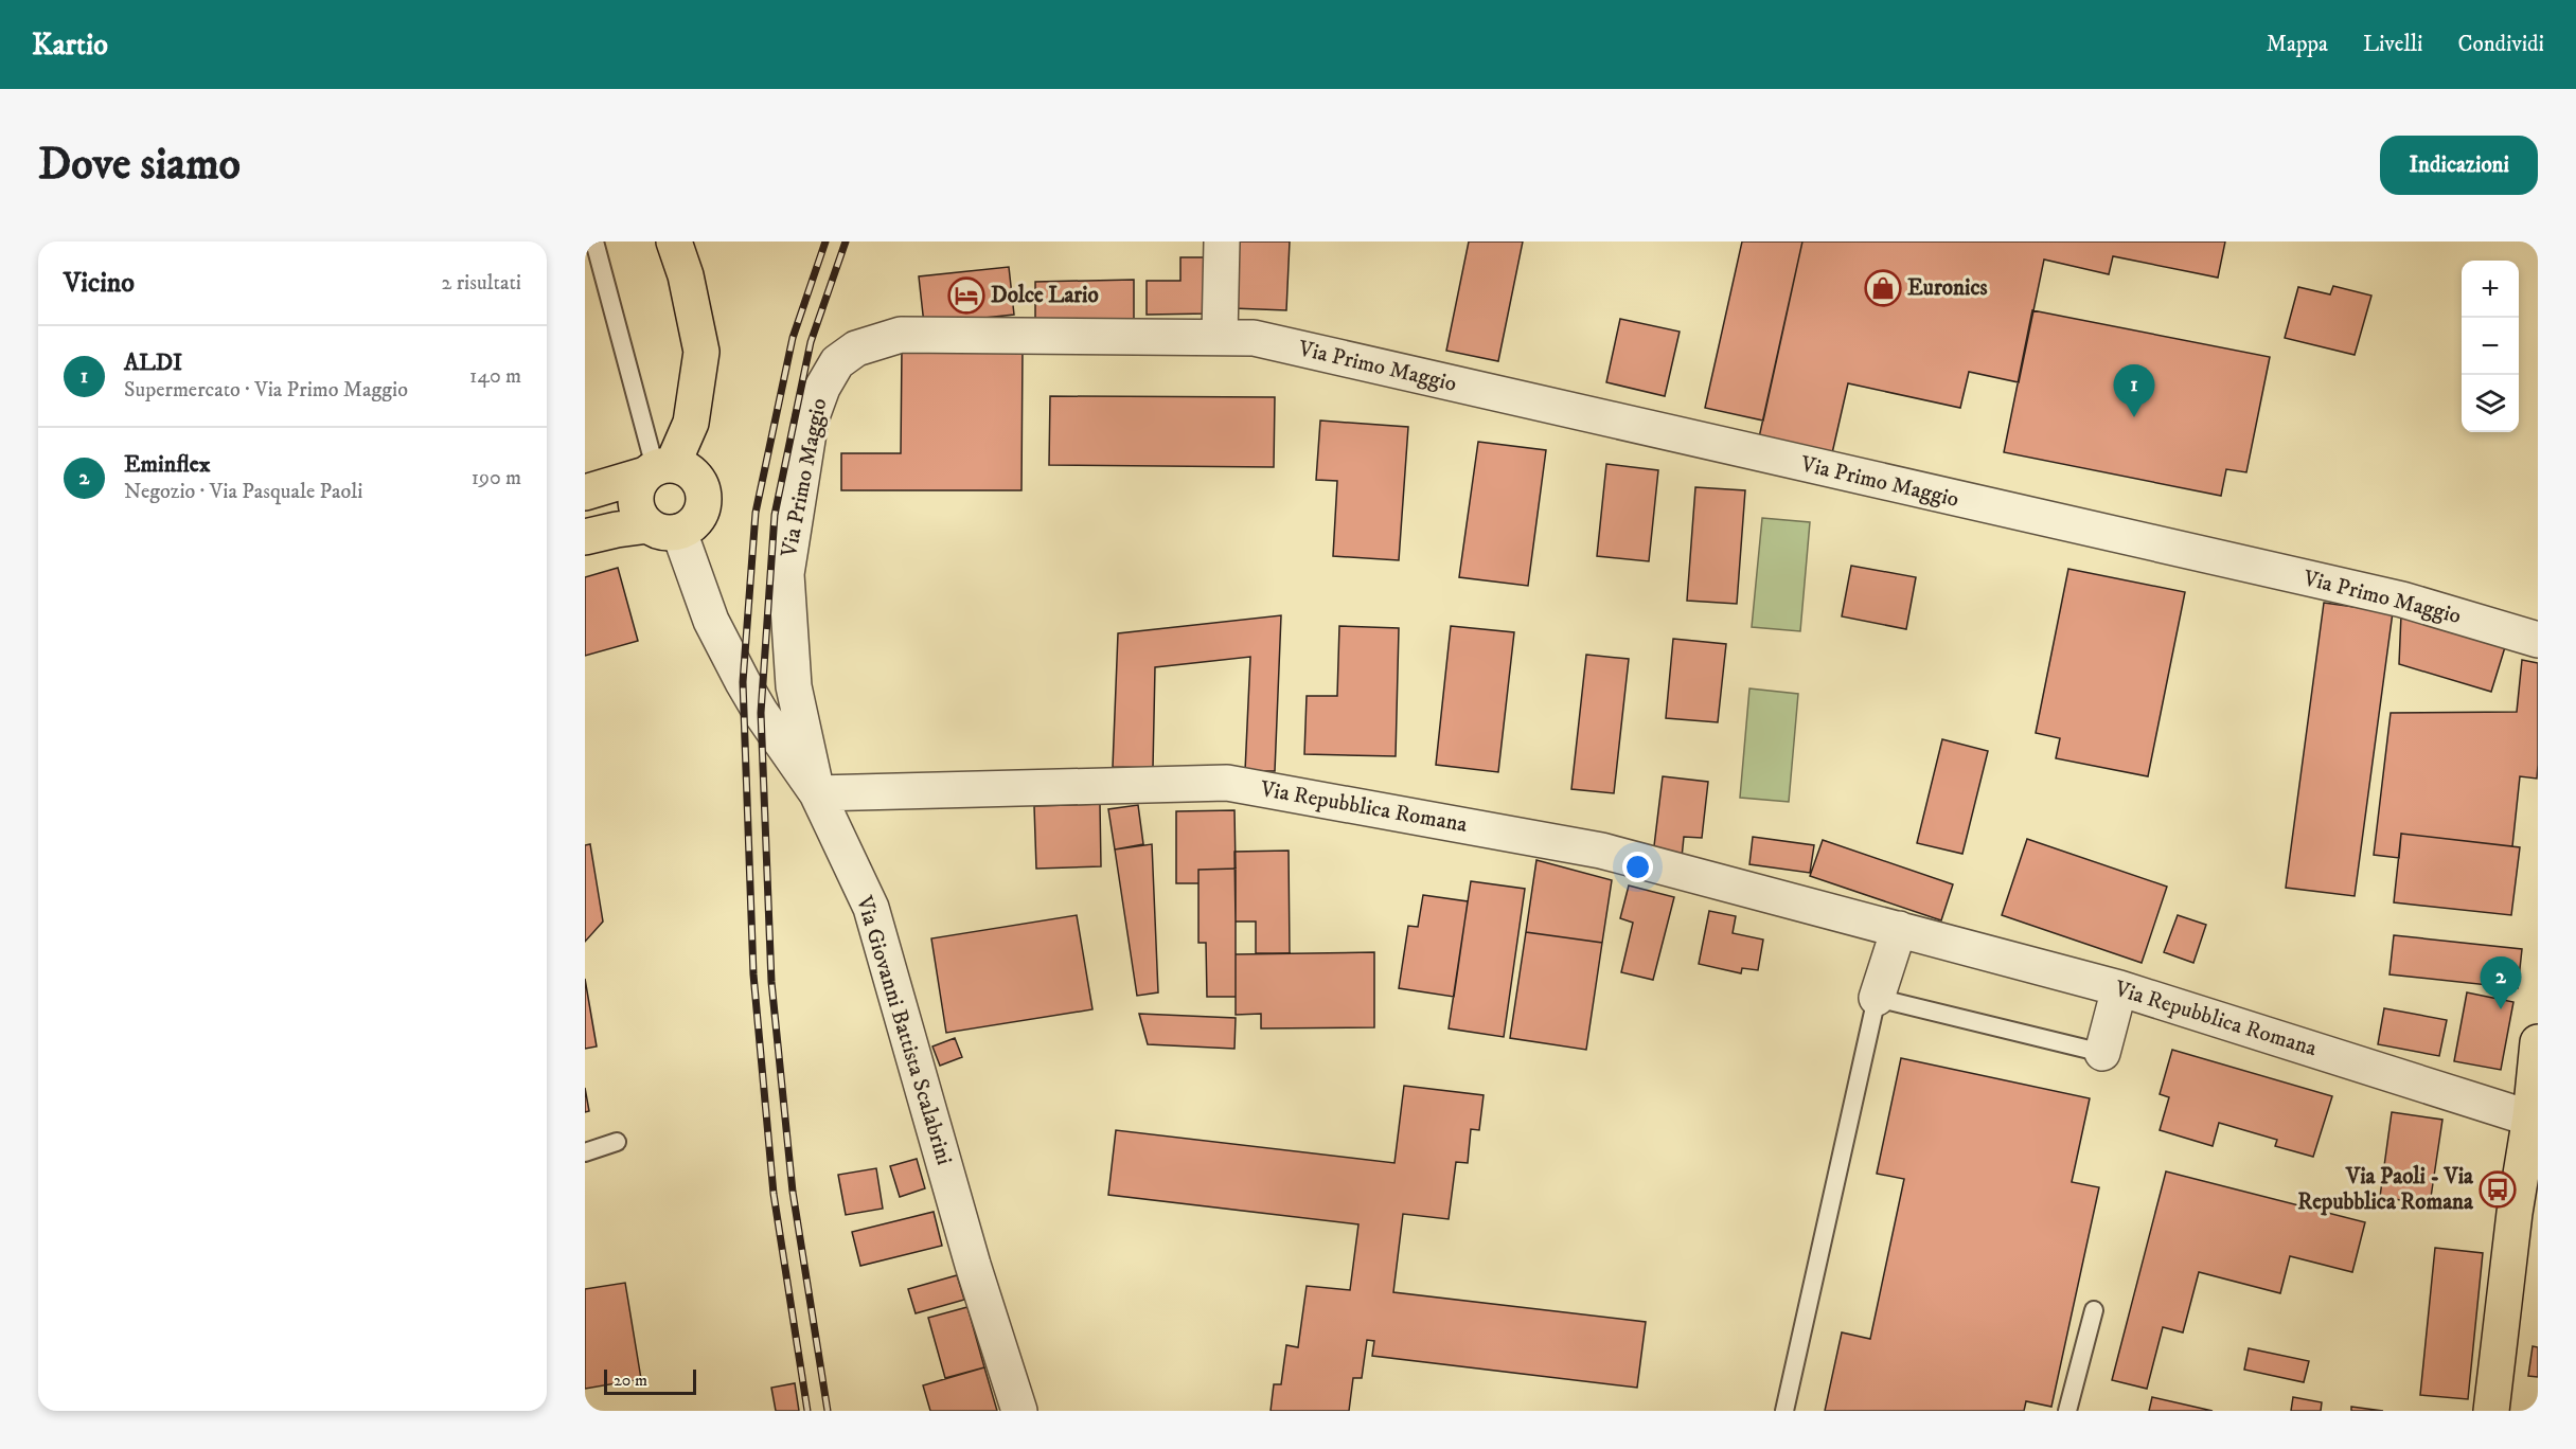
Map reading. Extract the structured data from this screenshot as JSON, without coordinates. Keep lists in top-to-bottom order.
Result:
{
  "streets": {
    "street": ["Via Primo Maggio", "Via Repubblica Romana", "Via Giovanni Battista Scalabrini"]
  },
  "crossings": [
    ["Via Primo Maggio", "Via Repubblica Romana"],
    ["Via Primo Maggio", "Via Giovanni Battista Scalabrini"],
    ["Via Repubblica Romana", "Via Giovanni Battista Scalabrini"]
  ],
  "places": {
    "shop": ["Euronics"],
    "hotel": ["Dolce Lario"],
    "bus stop": ["Via Paoli - Via Repubblica Romana"]
  },
  "scale_bar": "20 m",
  "page": {
    "header": "Kartio",
    "nav": ["Mappa", "Livelli", "Condividi"],
    "buttons": "Indicazioni",
    "title": "Dove siamo",
    "heading": ["Vicino", "2 risultati"],
    "map_buttons": ["+", "−"],
    "list": [
      {
        "mark": "1",
        "name": "ALDI",
        "note": "Supermercato · Via Primo Maggio",
        "value": "140 m"
      },
      {
        "mark": "2",
        "name": "Eminflex",
        "note": "Negozio · Via Pasquale Paoli",
        "value": "190 m"
      }
    ],
    "pins": ["1", "2"],
    "scale": "20 m"
  }
}
